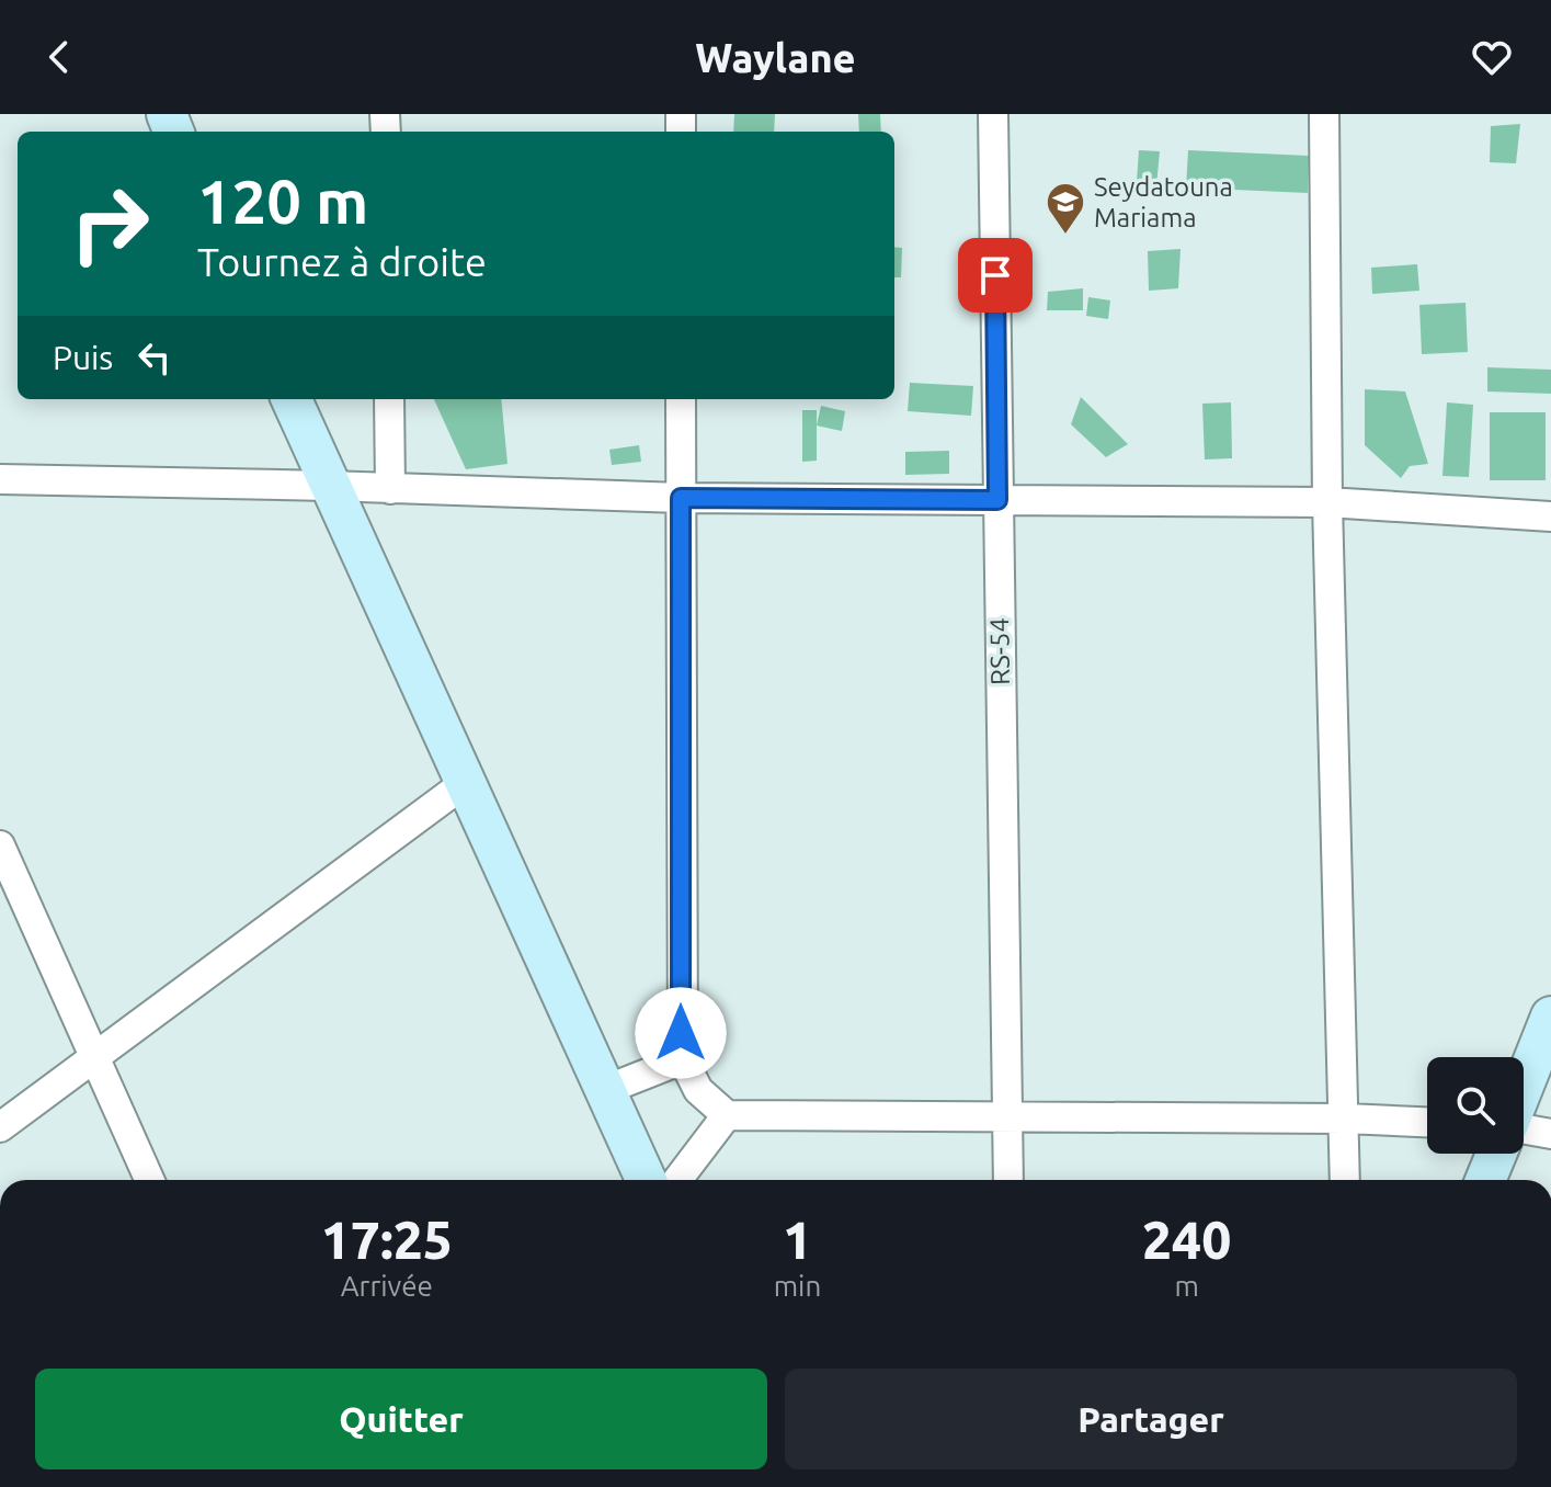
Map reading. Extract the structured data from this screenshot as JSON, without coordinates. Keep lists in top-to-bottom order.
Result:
{
  "streets": {
    "street": ["RS-54"]
  },
  "places": {
    "school or university": ["Seydatouna Mariama"]
  },
  "page": {
    "header": "Waylane",
    "turn": ["120 m", "Tournez à droite"],
    "then": "Puis",
    "eta": [
      "17:25",
      "Arrivée",
      "1",
      "min",
      "240",
      "m"
    ],
    "buttons": ["Quitter", "Partager"]
  }
}
